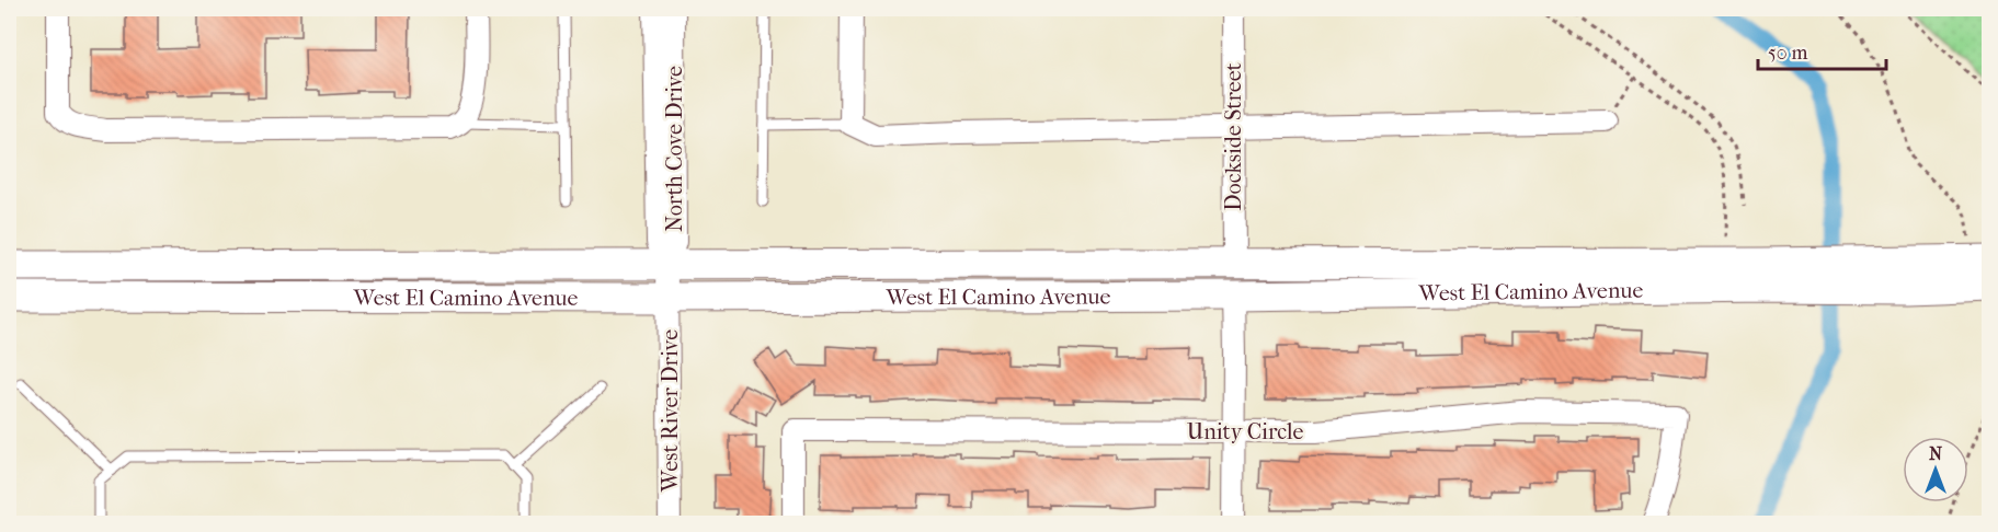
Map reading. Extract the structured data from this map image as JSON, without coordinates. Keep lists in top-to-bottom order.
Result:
{
  "streets": {
    "main road": ["West El Camino Avenue"],
    "street": [
      "Dockside Street",
      "North Cove Drive",
      "West River Drive",
      "Unity Circle"
    ]
  },
  "crossings": [
    ["Dockside Street", "West El Camino Avenue"],
    ["North Cove Drive", "West El Camino Avenue"],
    ["North Cove Drive", "West River Drive"],
    ["West El Camino Avenue", "West River Drive"]
  ],
  "scale_bar": "50 m",
  "north": "top"
}
